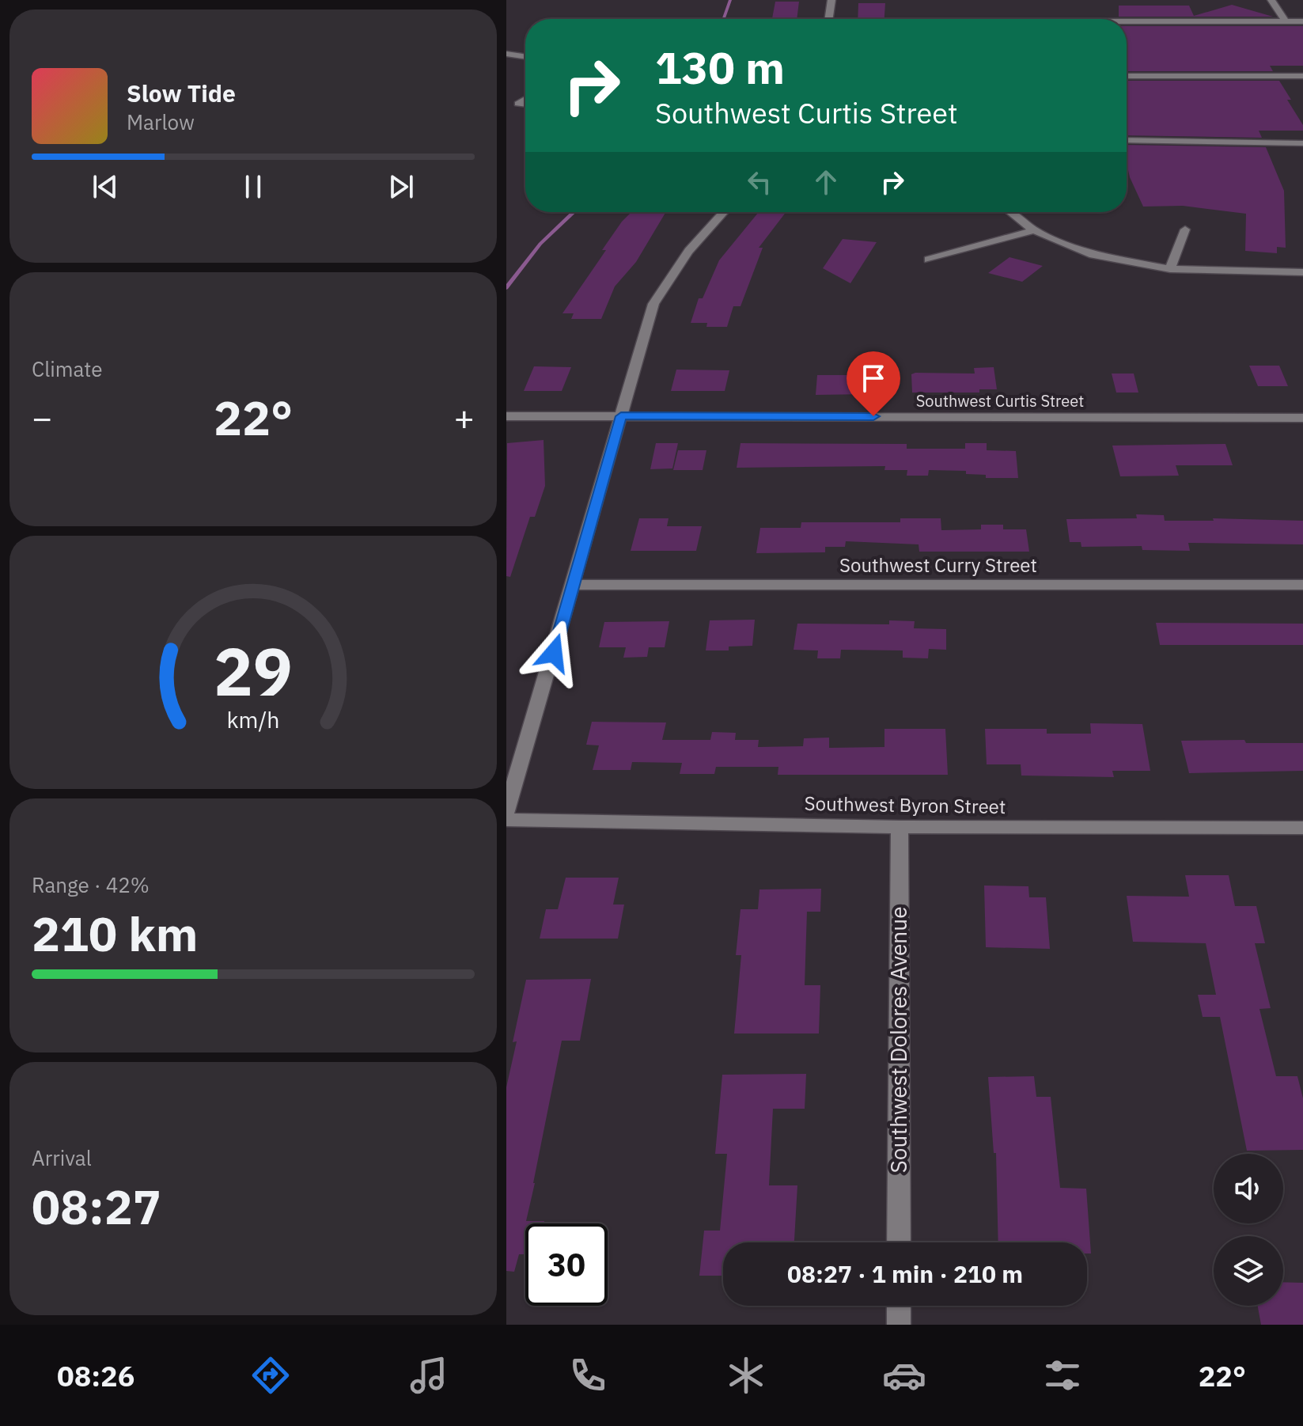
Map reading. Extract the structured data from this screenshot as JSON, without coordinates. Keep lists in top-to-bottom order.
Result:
{
  "streets": {
    "street": [
      "Southwest Curtis Street",
      "Southwest Curry Street",
      "Southwest Byron Street",
      "Southwest Dolores Avenue"
    ]
  },
  "crossings": [
    ["Southwest Byron Street", "Southwest Dolores Avenue"]
  ],
  "page": {
    "turn": ["130 m", "Southwest Curtis Street"],
    "song": ["Slow Tide", "Marlow"],
    "tile": [
      "Climate",
      ["Range · 42%", "210 km"],
      ["Arrival", "08:27"]
    ],
    "heat": ["−", "22°", "+"],
    "limit": "30",
    "trip": "08:27 · 1 min · 210 m",
    "tabs": ["08:26", "22°"],
    "gauge": ["29", "km/h"]
  }
}
